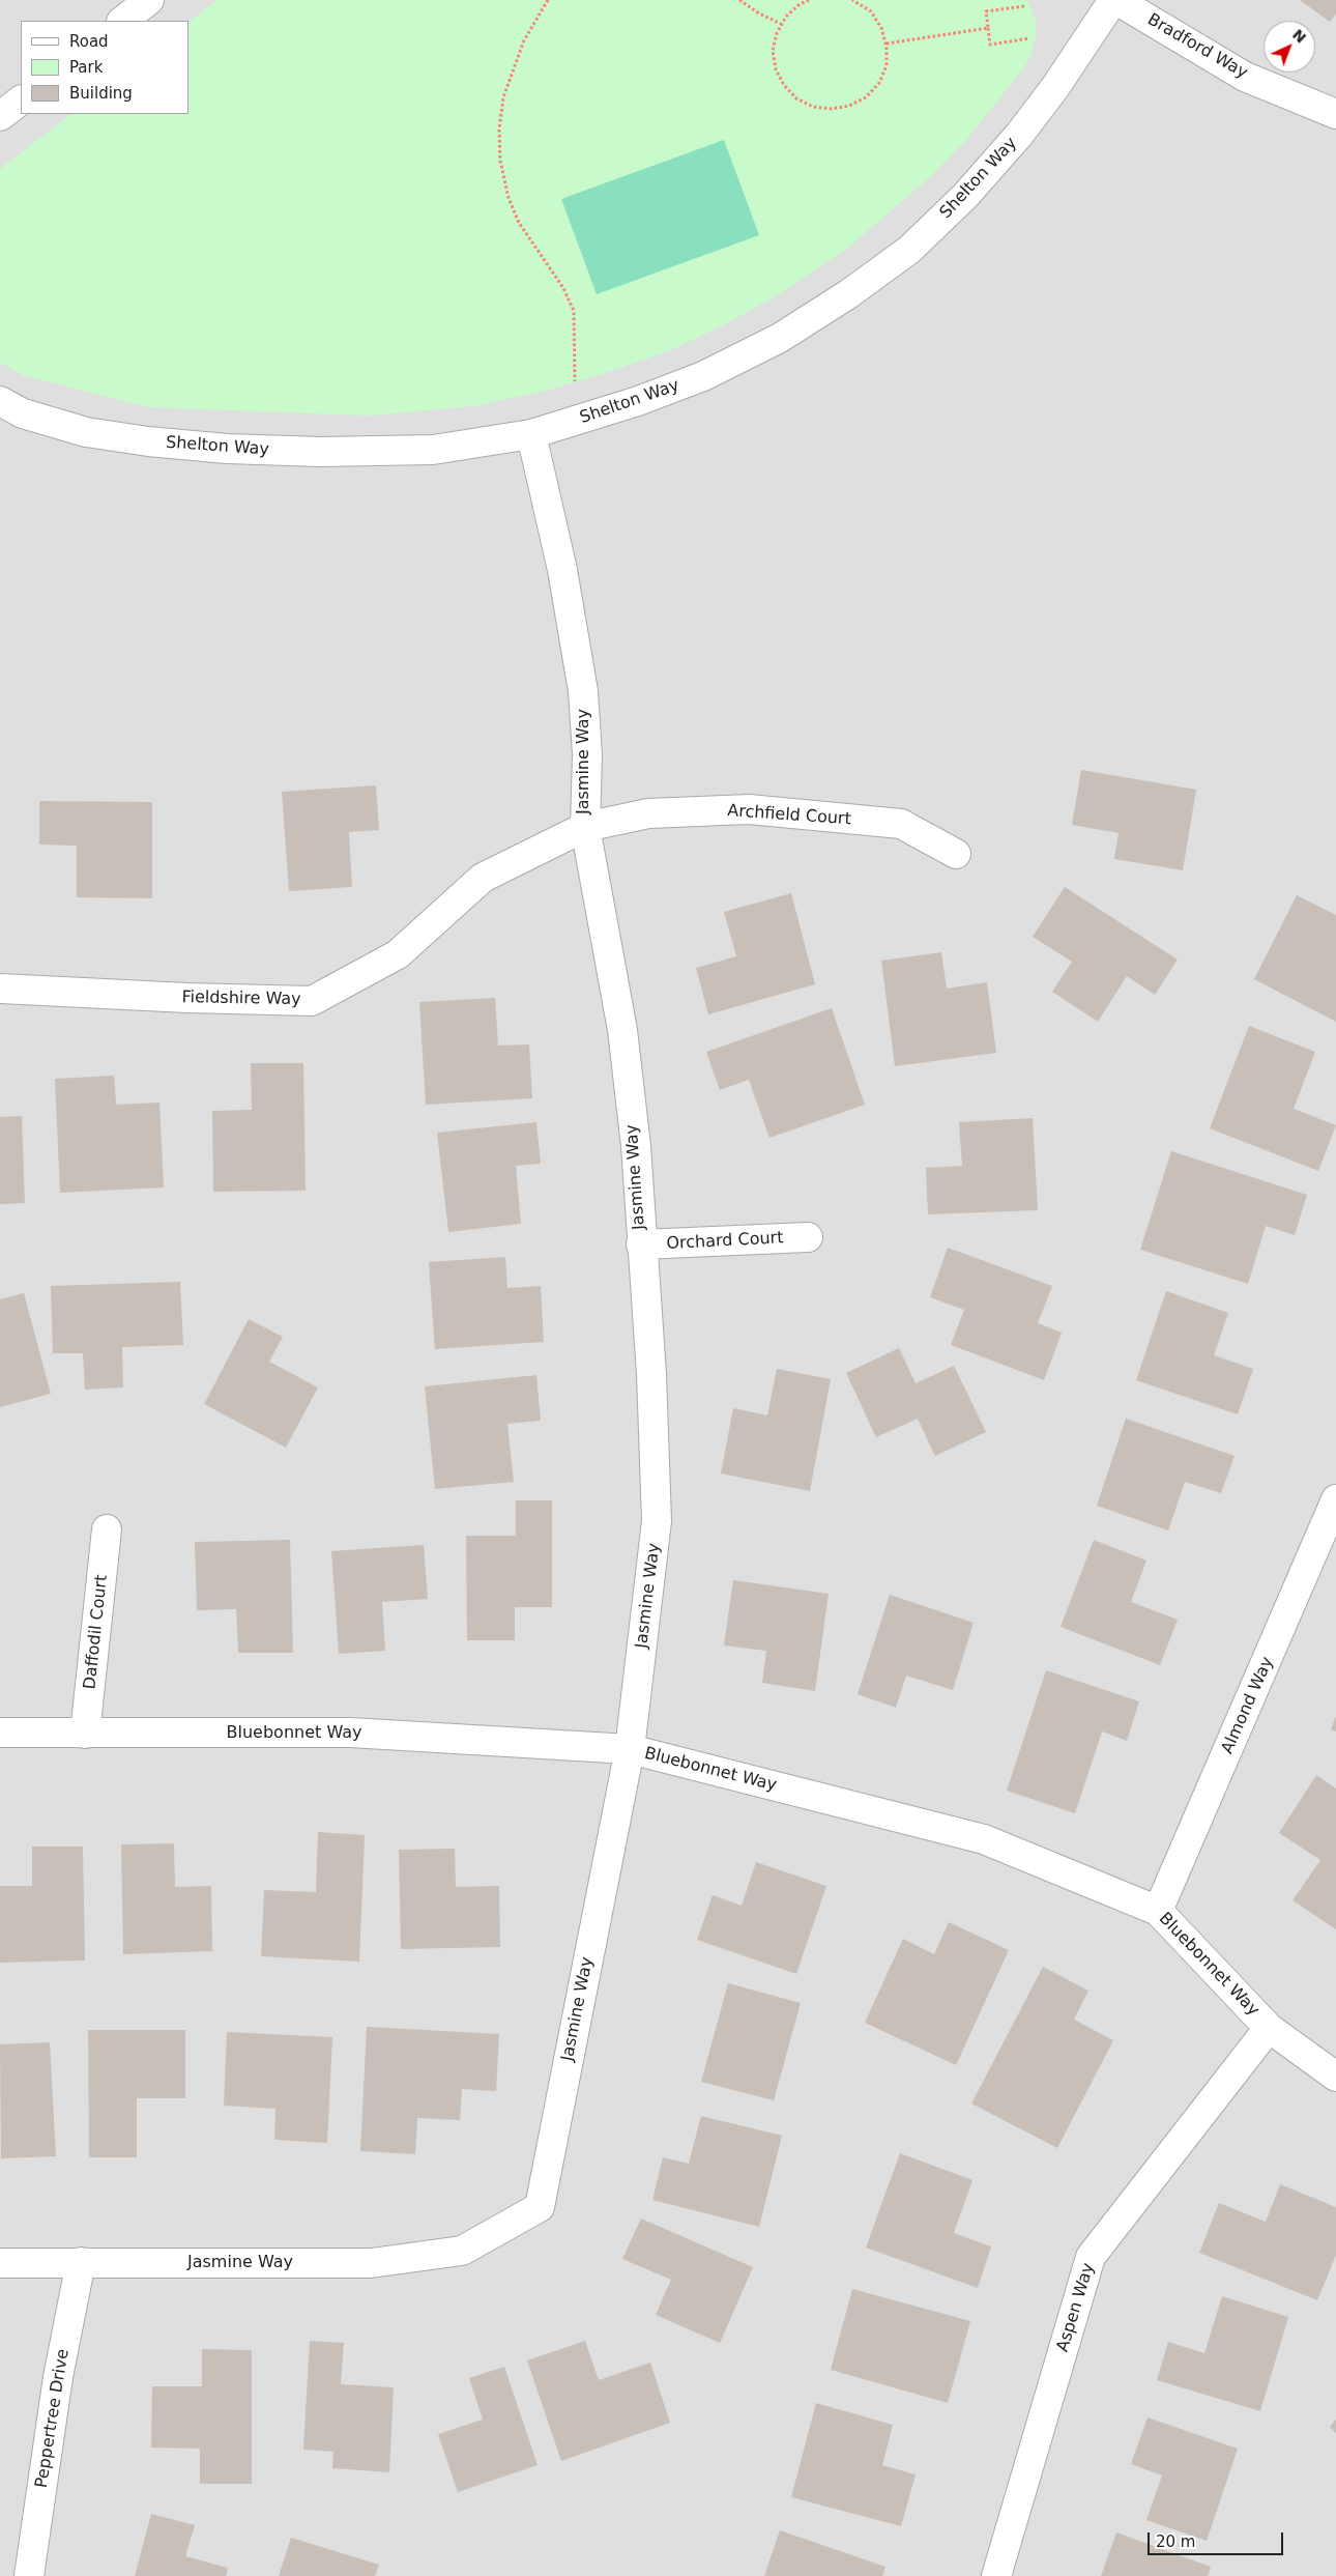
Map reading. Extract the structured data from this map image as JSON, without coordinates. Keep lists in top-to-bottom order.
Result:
{
  "streets": {
    "street": [
      "Bradford Way",
      "Shelton Way",
      "Jasmine Way",
      "Archfield Court",
      "Fieldshire Way",
      "Orchard Court",
      "Daffodil Court",
      "Almond Way",
      "Bluebonnet Way",
      "Aspen Way",
      "Peppertree Drive"
    ]
  },
  "crossings": [
    ["Bradford Way", "Shelton Way"],
    ["Shelton Way", "Jasmine Way"],
    ["Jasmine Way", "Archfield Court"],
    ["Jasmine Way", "Fieldshire Way"],
    ["Jasmine Way", "Orchard Court"],
    ["Jasmine Way", "Bluebonnet Way"],
    ["Jasmine Way", "Peppertree Drive"],
    ["Archfield Court", "Fieldshire Way"],
    ["Daffodil Court", "Bluebonnet Way"],
    ["Almond Way", "Bluebonnet Way"],
    ["Bluebonnet Way", "Aspen Way"]
  ],
  "legend": ["Road", "Park", "Building"],
  "scale_bar": "20 m",
  "north": "top right"
}
